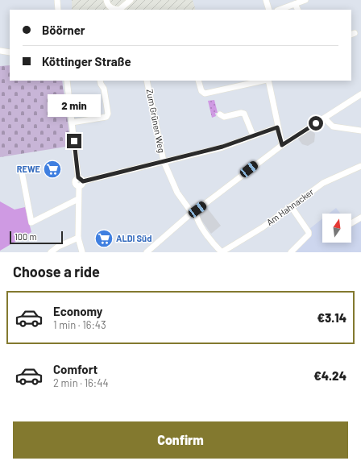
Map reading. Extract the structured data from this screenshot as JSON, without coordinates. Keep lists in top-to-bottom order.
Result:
{
  "streets": {
    "street": ["Zum Grünen Weg", "Am Hahnacker"]
  },
  "crossings": [
    ["Zum Grünen Weg", "Am Hahnacker"]
  ],
  "places": {
    "supermarket": ["REWE", "ALDI Süd"]
  },
  "scale_bar": "100 m",
  "north": "top",
  "page": {
    "banner": ["Böörner", "Köttinger Straße"],
    "bubble": "2 min",
    "scale": "100 m",
    "heading": "Choose a ride",
    "list": [
      {
        "name": "Economy",
        "note": "1 min · 16:43",
        "value": "€3.14"
      },
      {
        "name": "Comfort",
        "note": "2 min · 16:44",
        "value": "€4.24"
      }
    ],
    "buttons": "Confirm"
  }
}
